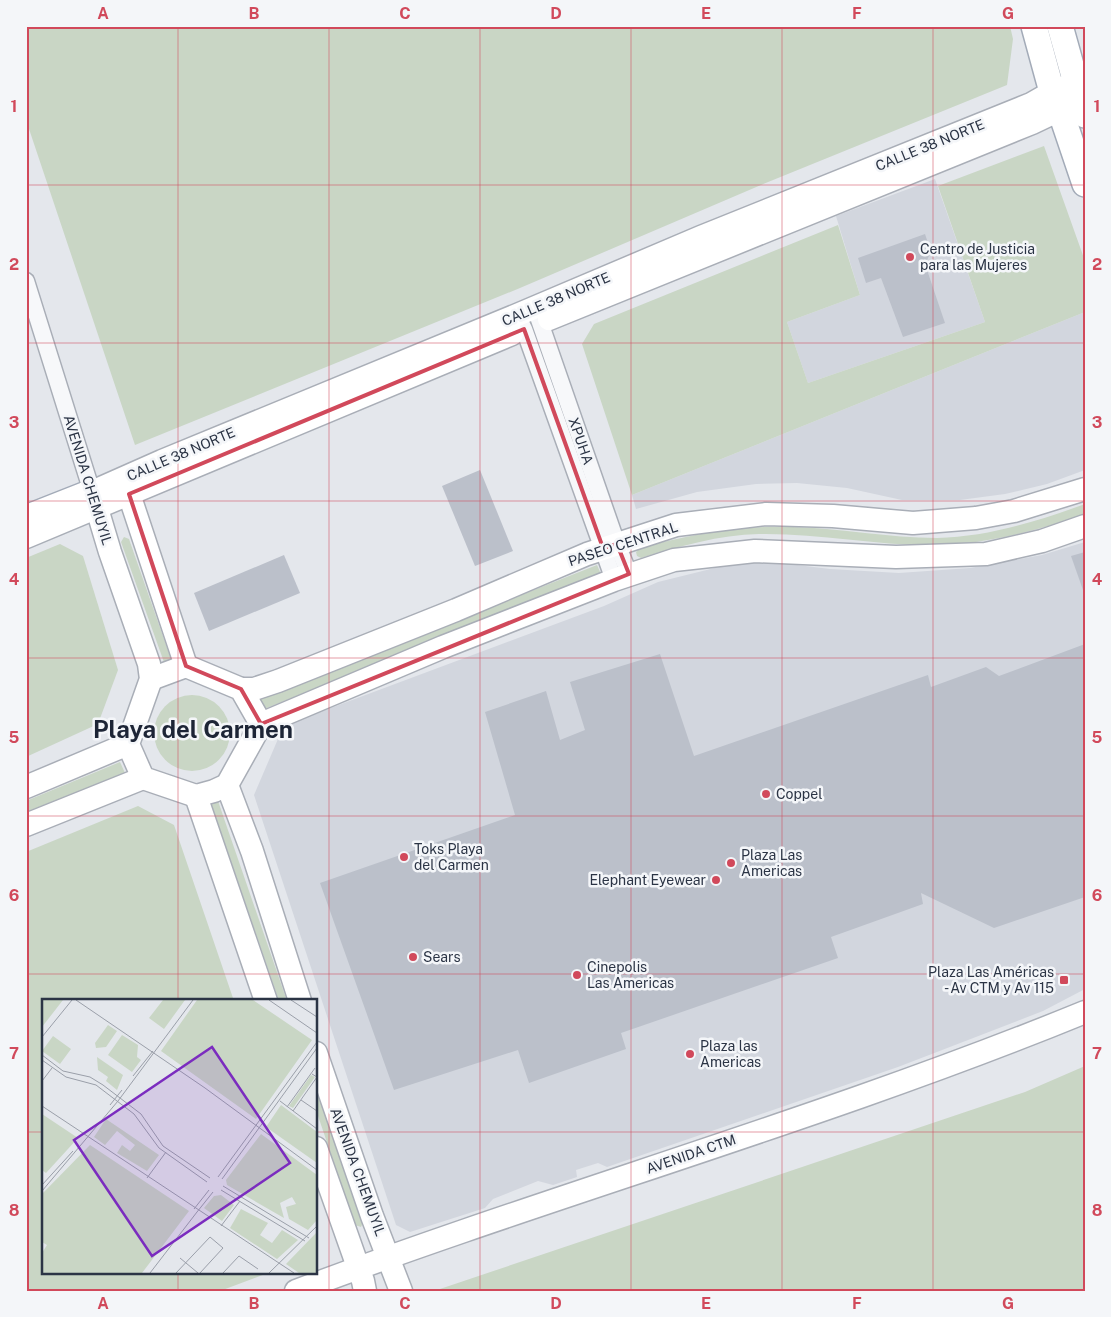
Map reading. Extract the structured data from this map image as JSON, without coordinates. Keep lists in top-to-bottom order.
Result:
{
  "streets": {
    "main road": [
      "CALLE 38 NORTE",
      "AVENIDA CHEMUYIL",
      "PASEO CENTRAL",
      "AVENIDA CTM"
    ],
    "street": ["XPUHA"]
  },
  "crossings": [
    ["CALLE 38 NORTE", "XPUHA"],
    ["CALLE 38 NORTE", "AVENIDA CHEMUYIL"],
    ["XPUHA", "PASEO CENTRAL"],
    ["AVENIDA CHEMUYIL", "PASEO CENTRAL"],
    ["AVENIDA CHEMUYIL", "AVENIDA CTM"]
  ],
  "districts": ["Playa del Carmen"],
  "places": {
    "other": [
      "Centro de Justicia para las Mujeres",
      "Coppel",
      "Toks Playa del Carmen",
      "Plaza Las Americas",
      "Elephant Eyewear",
      "Sears",
      "Cinepolis Las Americas",
      "Plaza las Americas"
    ],
    "transit": ["Plaza Las Américas - Av CTM y Av 115"]
  },
  "grid": {
    "columns": [
      "A",
      "B",
      "C",
      "D",
      "E",
      "F",
      "G"
    ],
    "rows": [
      "1",
      "2",
      "3",
      "4",
      "5",
      "6",
      "7",
      "8"
    ]
  }
}
